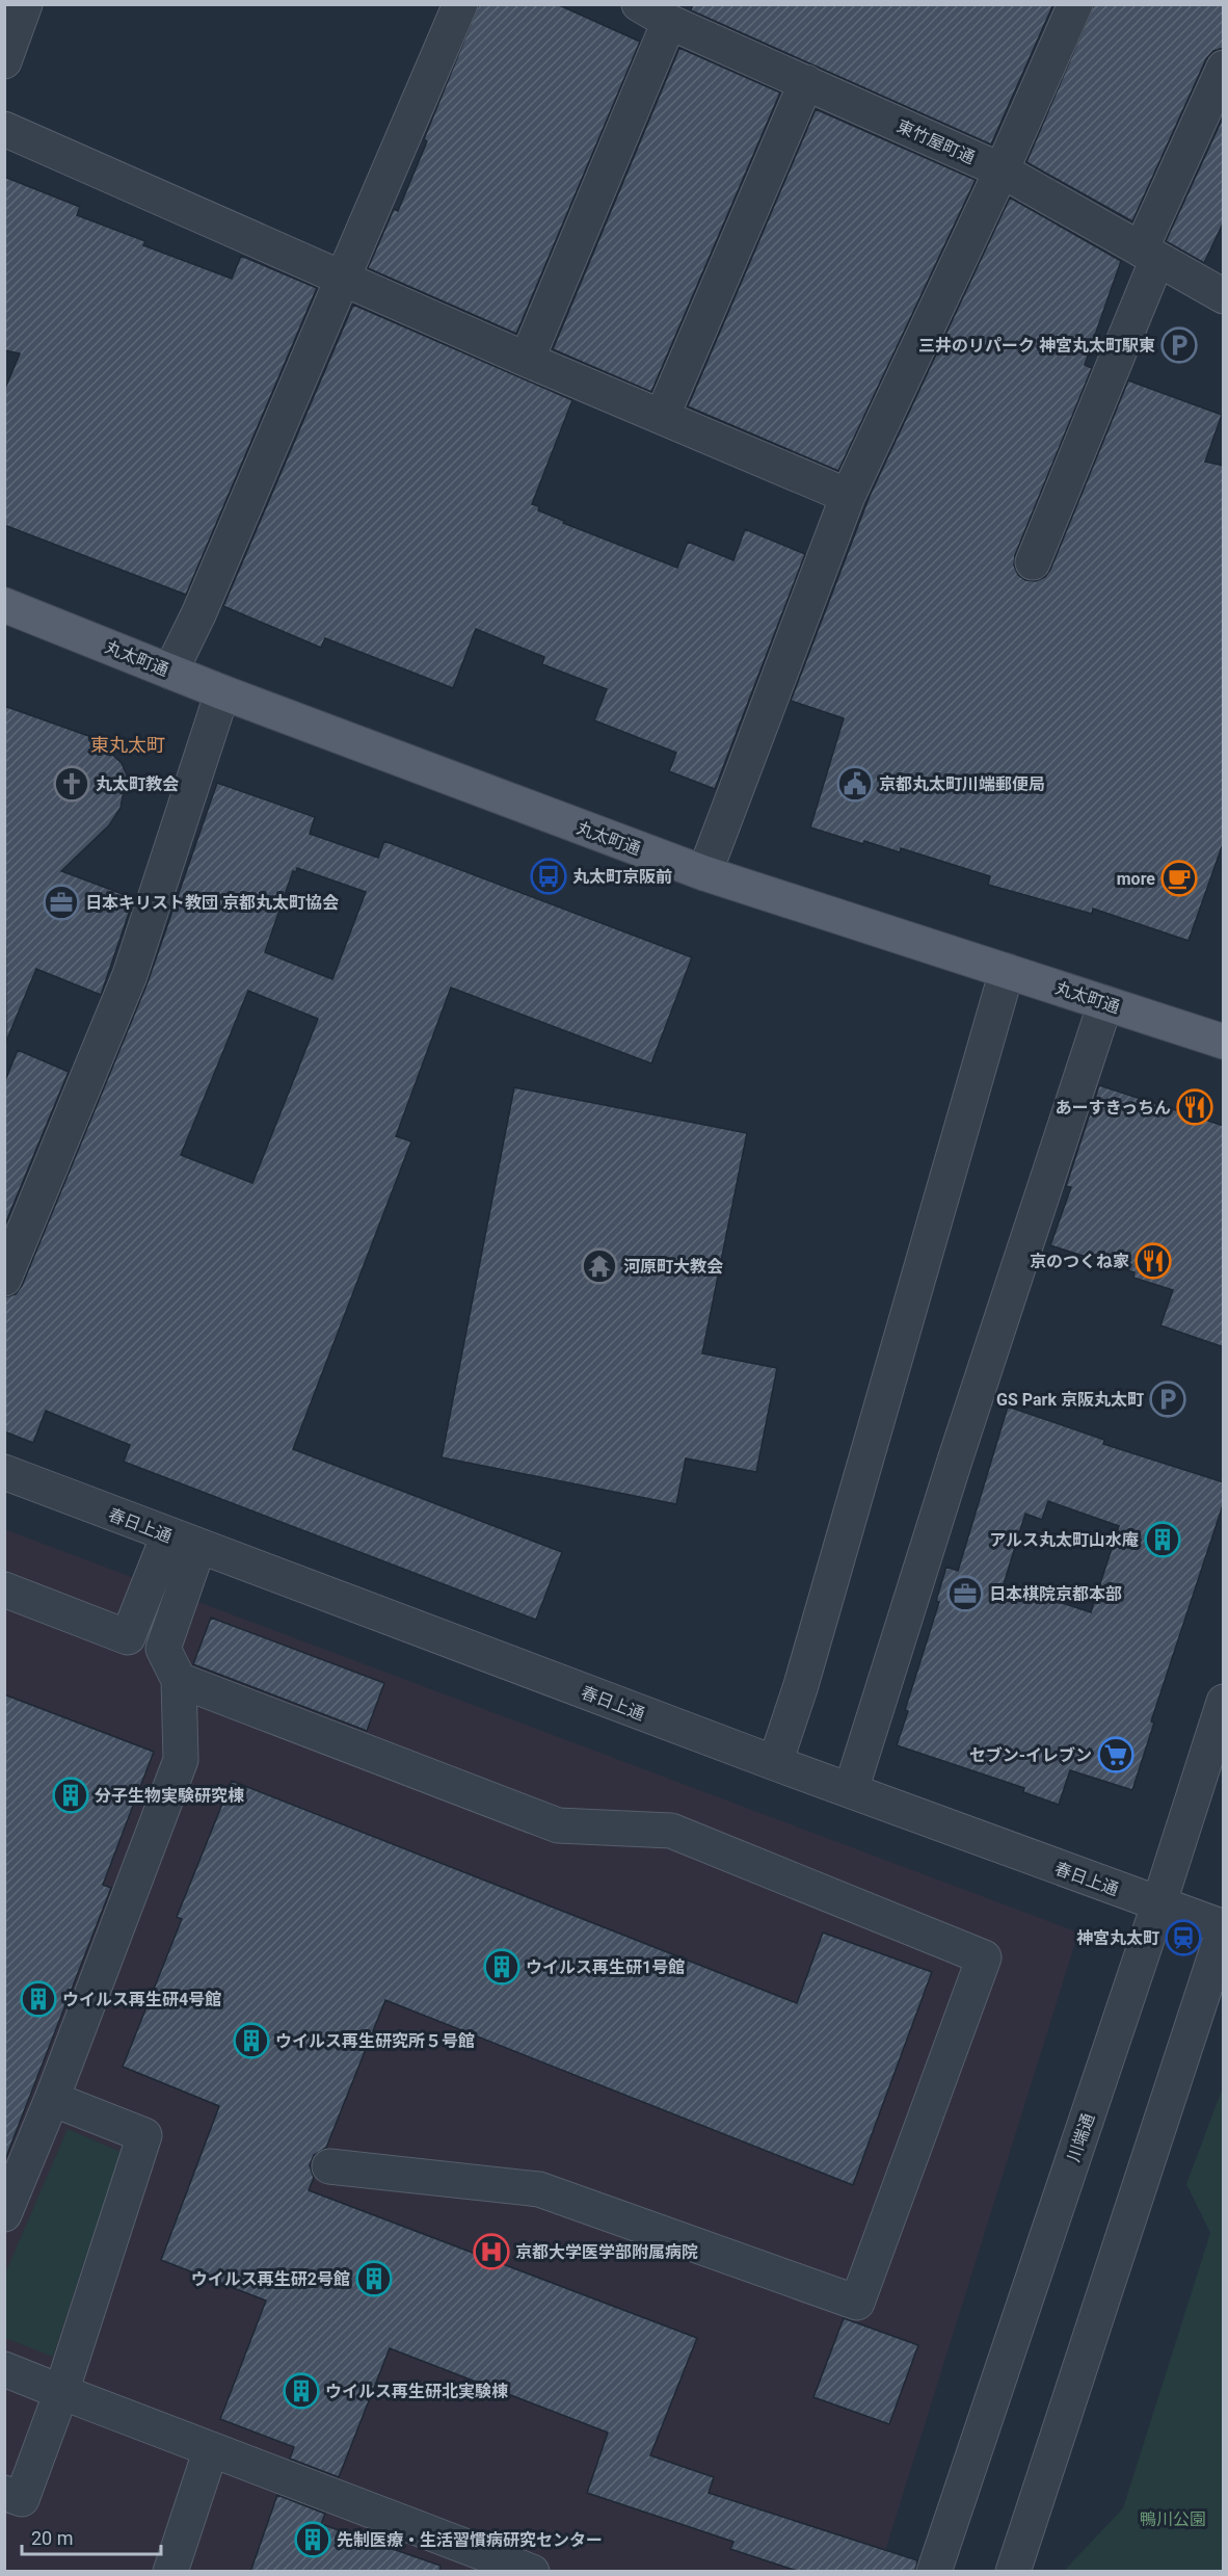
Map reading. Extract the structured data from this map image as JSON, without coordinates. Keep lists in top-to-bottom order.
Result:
{
  "streets": {
    "main road": ["丸太町通"],
    "street": ["東竹屋町通", "春日上通", "川端通"]
  },
  "crossings": [
    ["春日上通", "川端通"]
  ],
  "districts": ["東丸太町"],
  "parks": ["鴨川公園"],
  "places": {
    "parking": ["三井のリパーク 神宮丸太町駅東", "GS Park 京阪丸太町"],
    "church": ["丸太町教会"],
    "public building": ["京都丸太町川端郵便局"],
    "bus stop": ["丸太町京阪前"],
    "cafe": ["more"],
    "office": ["日本キリスト教団 京都丸太町協会", "日本棋院京都本部"],
    "restaurant": ["あーすきっちん", "京のつくね家"],
    "temple": ["河原町大教会"],
    "building": [
      "アルス丸太町山水庵",
      "分子生物実験研究棟",
      "ウイルス再生研1号館",
      "ウイルス再生研4号館",
      "ウイルス再生研究所５号館",
      "ウイルス再生研2号館",
      "ウイルス再生研北実験棟",
      "先制医療・生活習慣病研究センター"
    ],
    "supermarket": ["セブン-イレブン"],
    "station": ["神宮丸太町"],
    "hospital": ["京都大学医学部附属病院"]
  },
  "scale_bar": "20 m"
}
